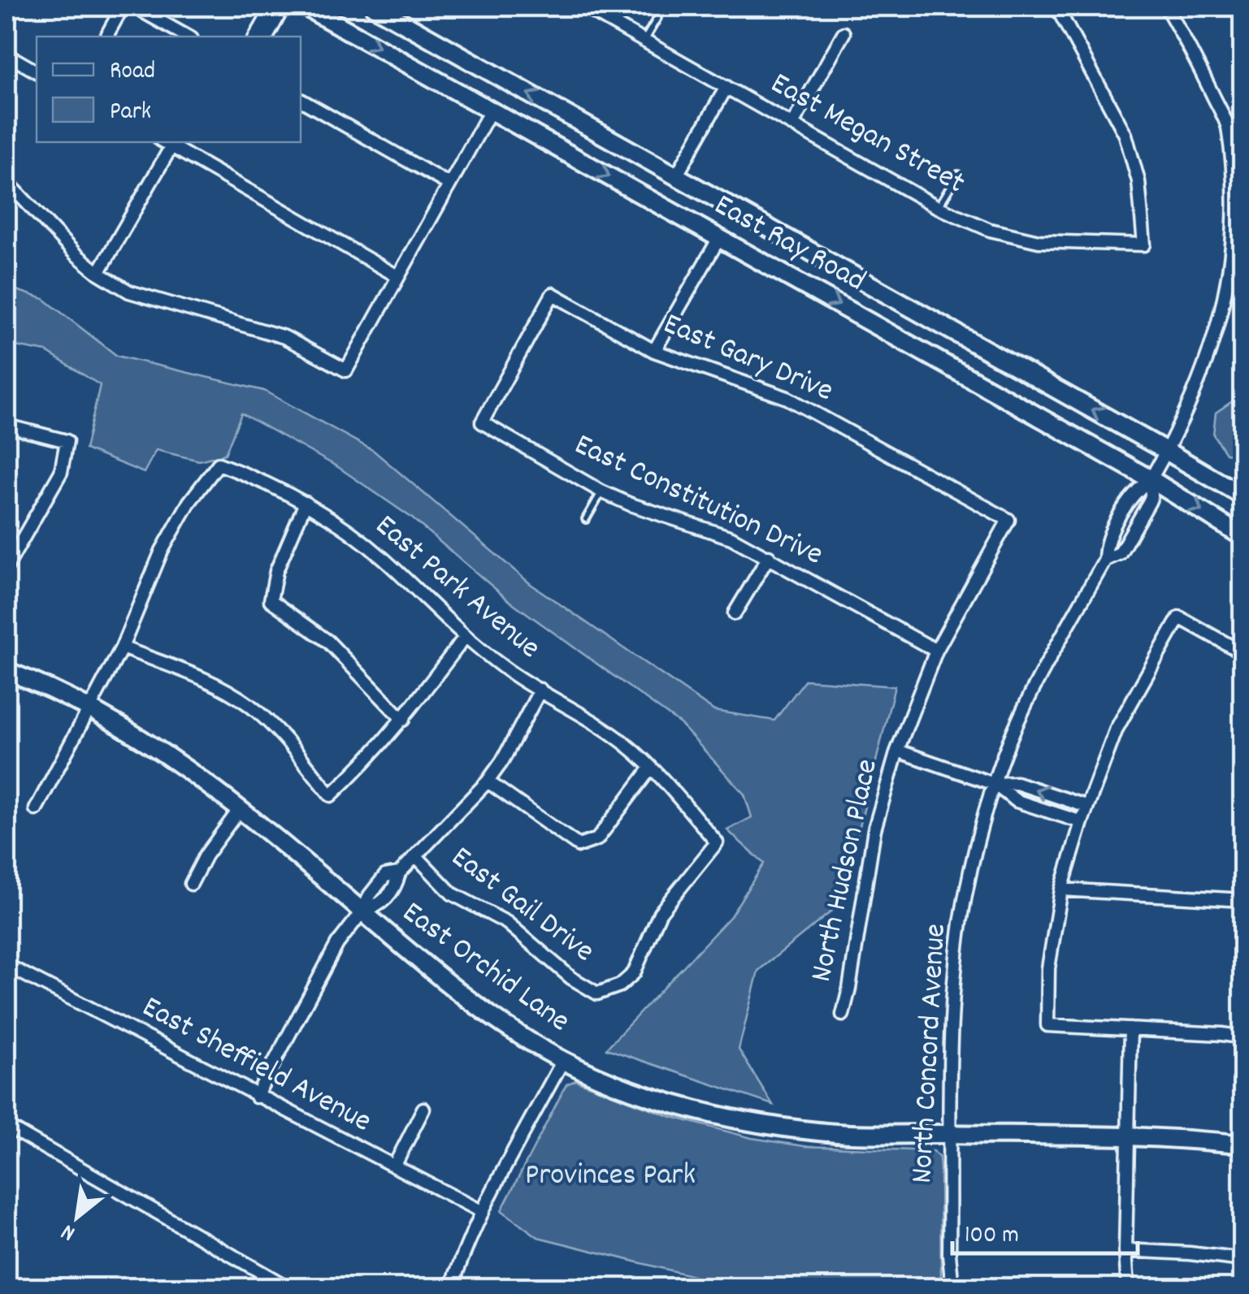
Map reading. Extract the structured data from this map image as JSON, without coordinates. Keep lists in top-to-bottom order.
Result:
{
  "streets": {
    "main road": ["East Ray Road", "East Orchid Lane"],
    "street": [
      "East Megan Street",
      "East Gary Drive",
      "East Constitution Drive",
      "East Park Avenue",
      "North Hudson Place",
      "East Gail Drive",
      "North Concord Avenue",
      "East Sheffield Avenue"
    ]
  },
  "crossings": [
    ["East Ray Road", "North Concord Avenue"],
    ["East Gary Drive", "East Constitution Drive"],
    ["East Gary Drive", "North Hudson Place"],
    ["East Constitution Drive", "North Hudson Place"],
    ["East Park Avenue", "East Gail Drive"],
    ["East Orchid Lane", "North Concord Avenue"]
  ],
  "parks": ["Provinces Park"],
  "legend": ["Road", "Park"],
  "scale_bar": "100 m",
  "north": "bottom left"
}
